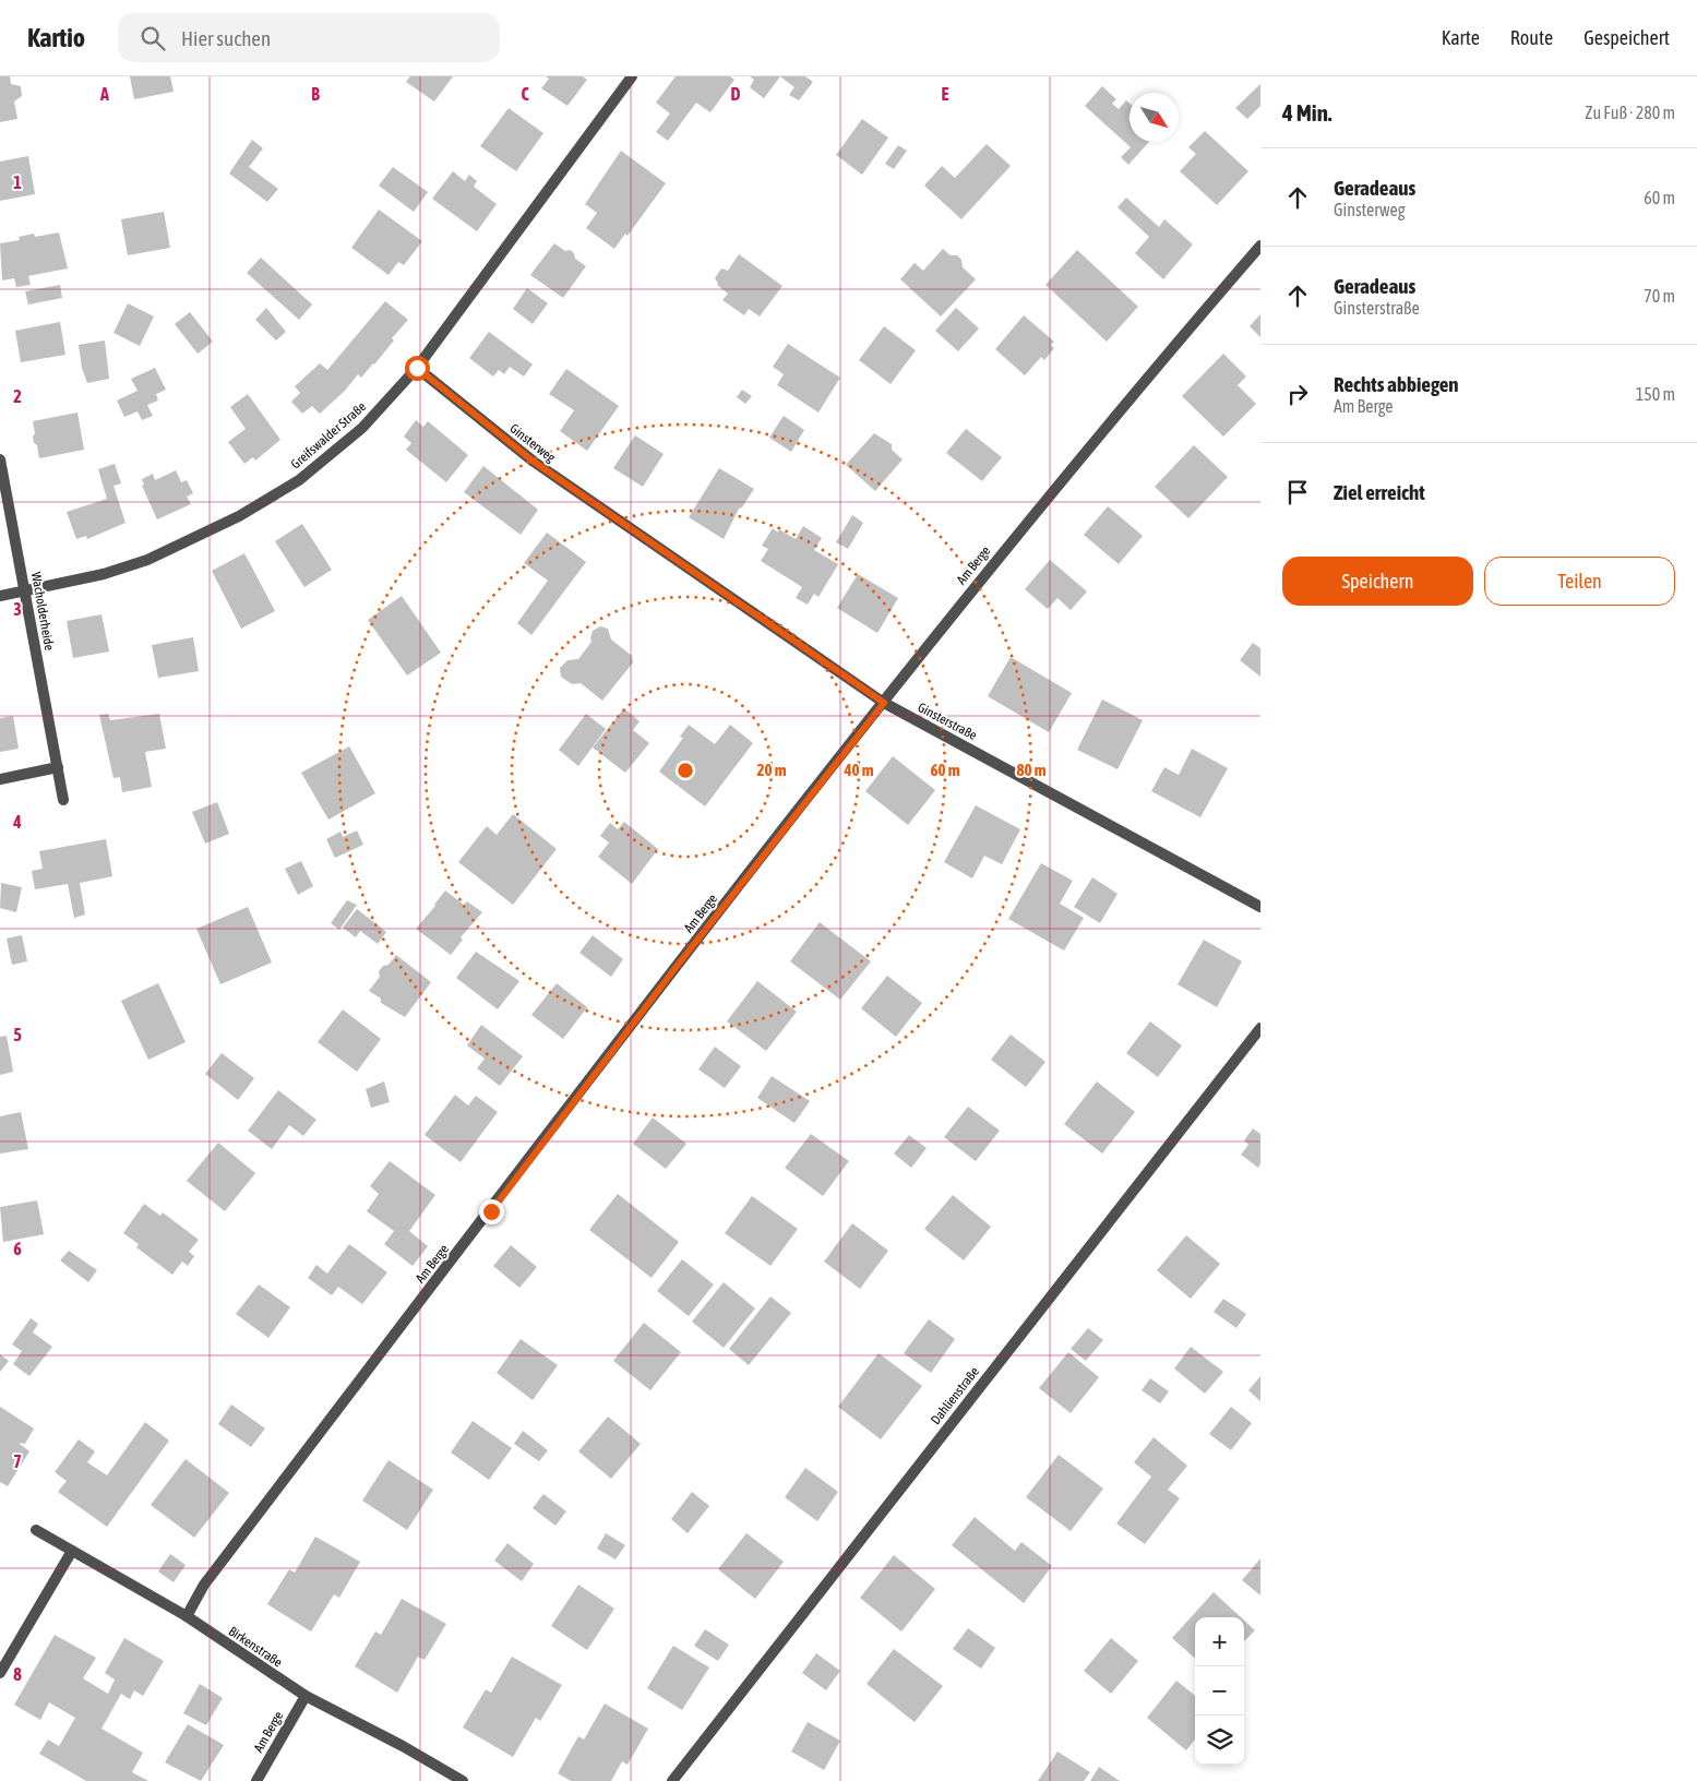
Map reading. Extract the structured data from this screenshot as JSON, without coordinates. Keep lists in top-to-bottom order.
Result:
{
  "streets": {
    "street": [
      "Greifswalder Straße",
      "Ginsterweg",
      "Am Berge",
      "Wacholderheide",
      "Ginsterstraße",
      "Dahlienstraße",
      "Birkenstraße"
    ]
  },
  "crossings": [
    ["Greifswalder Straße", "Ginsterweg"],
    ["Greifswalder Straße", "Wacholderheide"],
    ["Ginsterweg", "Ginsterstraße"],
    ["Am Berge", "Ginsterstraße"],
    ["Am Berge", "Birkenstraße"]
  ],
  "north": "bottom right",
  "page": {
    "header": "Kartio",
    "search": "Hier suchen",
    "nav": ["Karte", "Route", "Gespeichert"],
    "heading": ["4 Min.", "Zu Fuß · 280 m"],
    "list": [
      ["Geradeaus", "Ginsterweg", "60 m"],
      ["Geradeaus", "Ginsterstraße", "70 m"],
      ["Rechts abbiegen", "Am Berge", "150 m"],
      "Ziel erreicht"
    ],
    "buttons": ["Speichern", "Teilen"],
    "map_buttons": ["+", "−"]
  },
  "grid": {
    "columns": [
      "A",
      "B",
      "C",
      "D",
      "E"
    ],
    "rows": [
      "1",
      "2",
      "3",
      "4",
      "5",
      "6",
      "7",
      "8"
    ]
  },
  "rings": [
    "20 m",
    "40 m",
    "60 m",
    "80 m"
  ]
}
